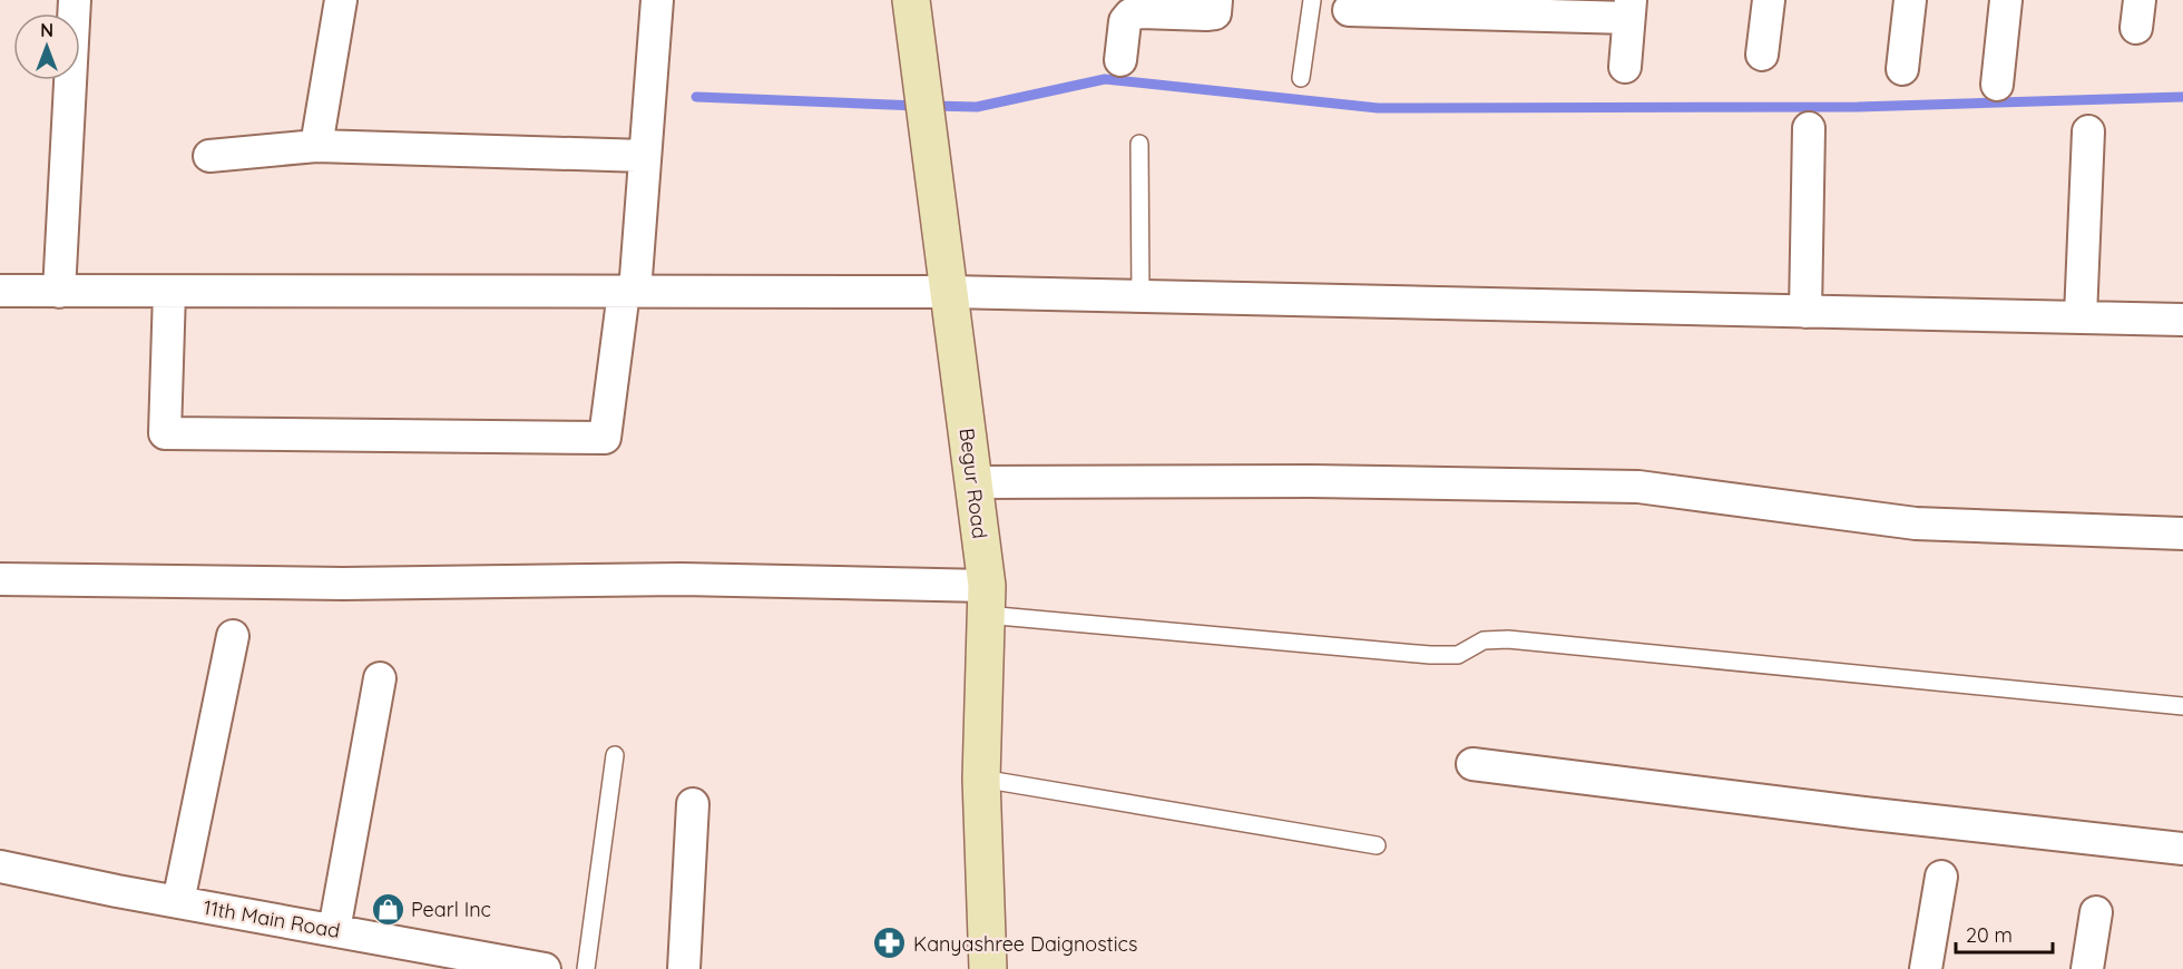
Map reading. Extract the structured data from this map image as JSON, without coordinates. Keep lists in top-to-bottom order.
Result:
{
  "streets": {
    "main road": ["Begur Road"],
    "street": ["11th Main Road"]
  },
  "places": {
    "shop": ["Pearl Inc"],
    "pharmacy": ["Kanyashree Daignostics"]
  },
  "scale_bar": "20 m",
  "north": "top"
}
